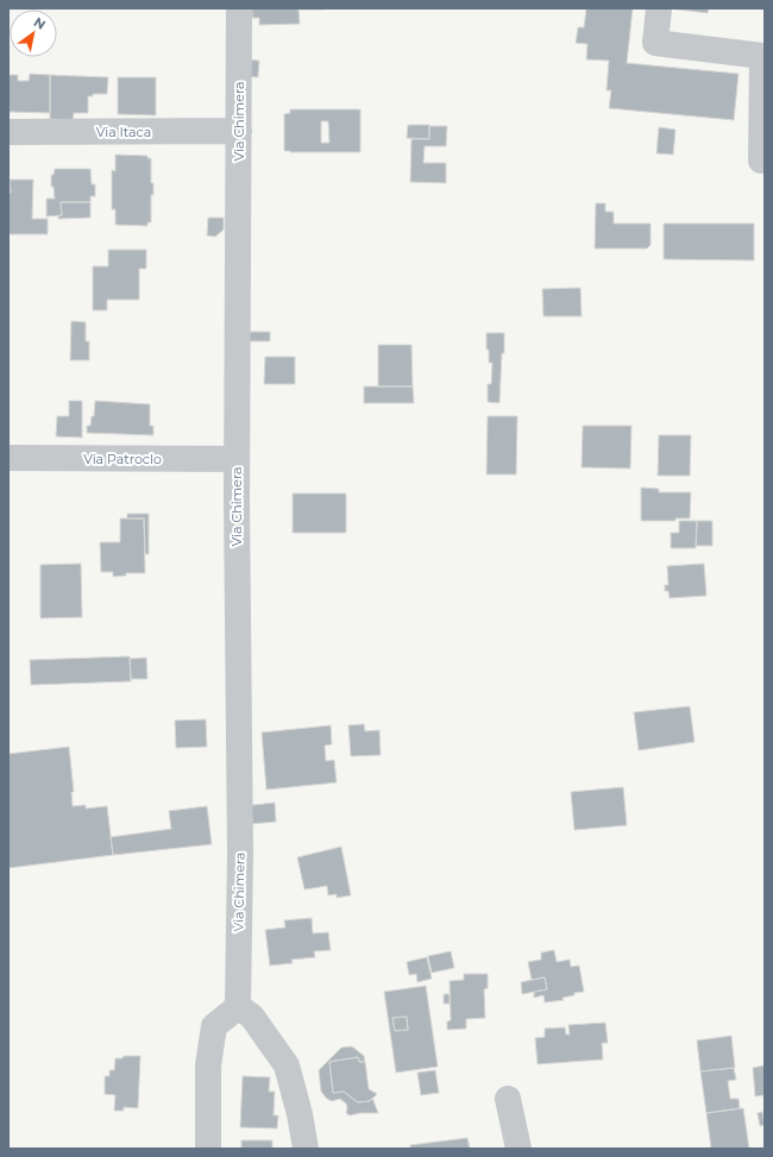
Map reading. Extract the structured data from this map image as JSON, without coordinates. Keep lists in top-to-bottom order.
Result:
{
  "streets": {
    "street": ["Via Chimera", "Via Itaca", "Via Patroclo"]
  },
  "crossings": [
    ["Via Chimera", "Via Itaca"],
    ["Via Chimera", "Via Patroclo"]
  ],
  "north": "top right"
}
